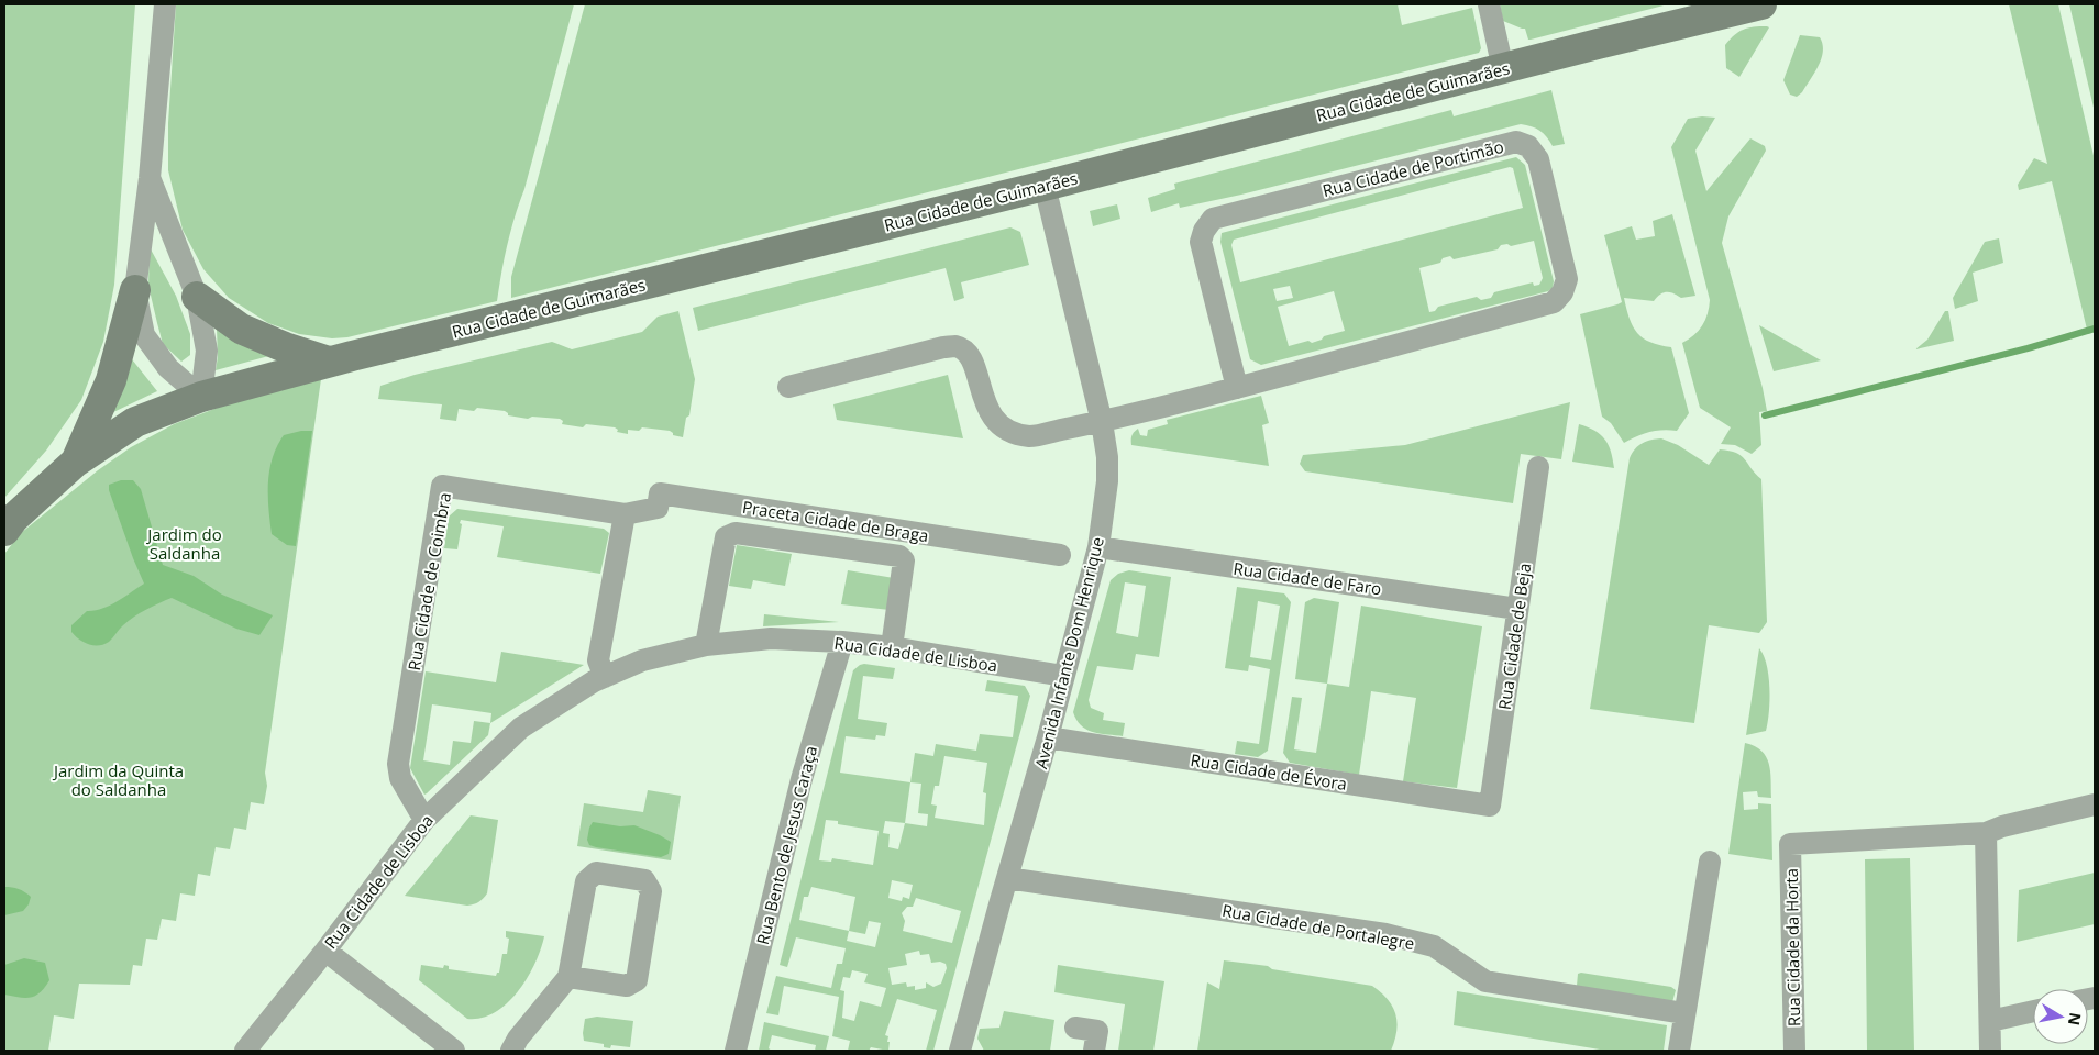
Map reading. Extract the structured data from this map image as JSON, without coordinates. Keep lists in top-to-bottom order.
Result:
{
  "streets": {
    "main road": ["Rua Cidade de Guimarães"],
    "street": [
      "Rua Cidade de Portimão",
      "Praceta Cidade de Braga",
      "Rua Cidade de Faro",
      "Rua Cidade de Coimbra",
      "Rua Cidade de Beja",
      "Avenida Infante Dom Henrique",
      "Rua Cidade de Lisboa",
      "Rua Cidade de Évora",
      "Rua Bento de Jesus Caraça",
      "Rua Cidade de Portalegre",
      "Rua Cidade da Horta"
    ]
  },
  "crossings": [
    ["Rua Cidade de Guimarães", "Avenida Infante Dom Henrique"],
    ["Rua Cidade de Portimão", "Avenida Infante Dom Henrique"],
    ["Praceta Cidade de Braga", "Rua Cidade de Coimbra"],
    ["Praceta Cidade de Braga", "Rua Cidade de Lisboa"],
    ["Rua Cidade de Faro", "Rua Cidade de Beja"],
    ["Rua Cidade de Faro", "Avenida Infante Dom Henrique"],
    ["Rua Cidade de Coimbra", "Rua Cidade de Lisboa"],
    ["Rua Cidade de Beja", "Rua Cidade de Évora"],
    ["Avenida Infante Dom Henrique", "Rua Cidade de Lisboa"],
    ["Avenida Infante Dom Henrique", "Rua Cidade de Évora"],
    ["Avenida Infante Dom Henrique", "Rua Cidade de Portalegre"],
    ["Rua Cidade de Lisboa", "Rua Bento de Jesus Caraça"]
  ],
  "parks": ["Jardim do Saldanha", "Jardim da Quinta do Saldanha"],
  "north": "right"
}
